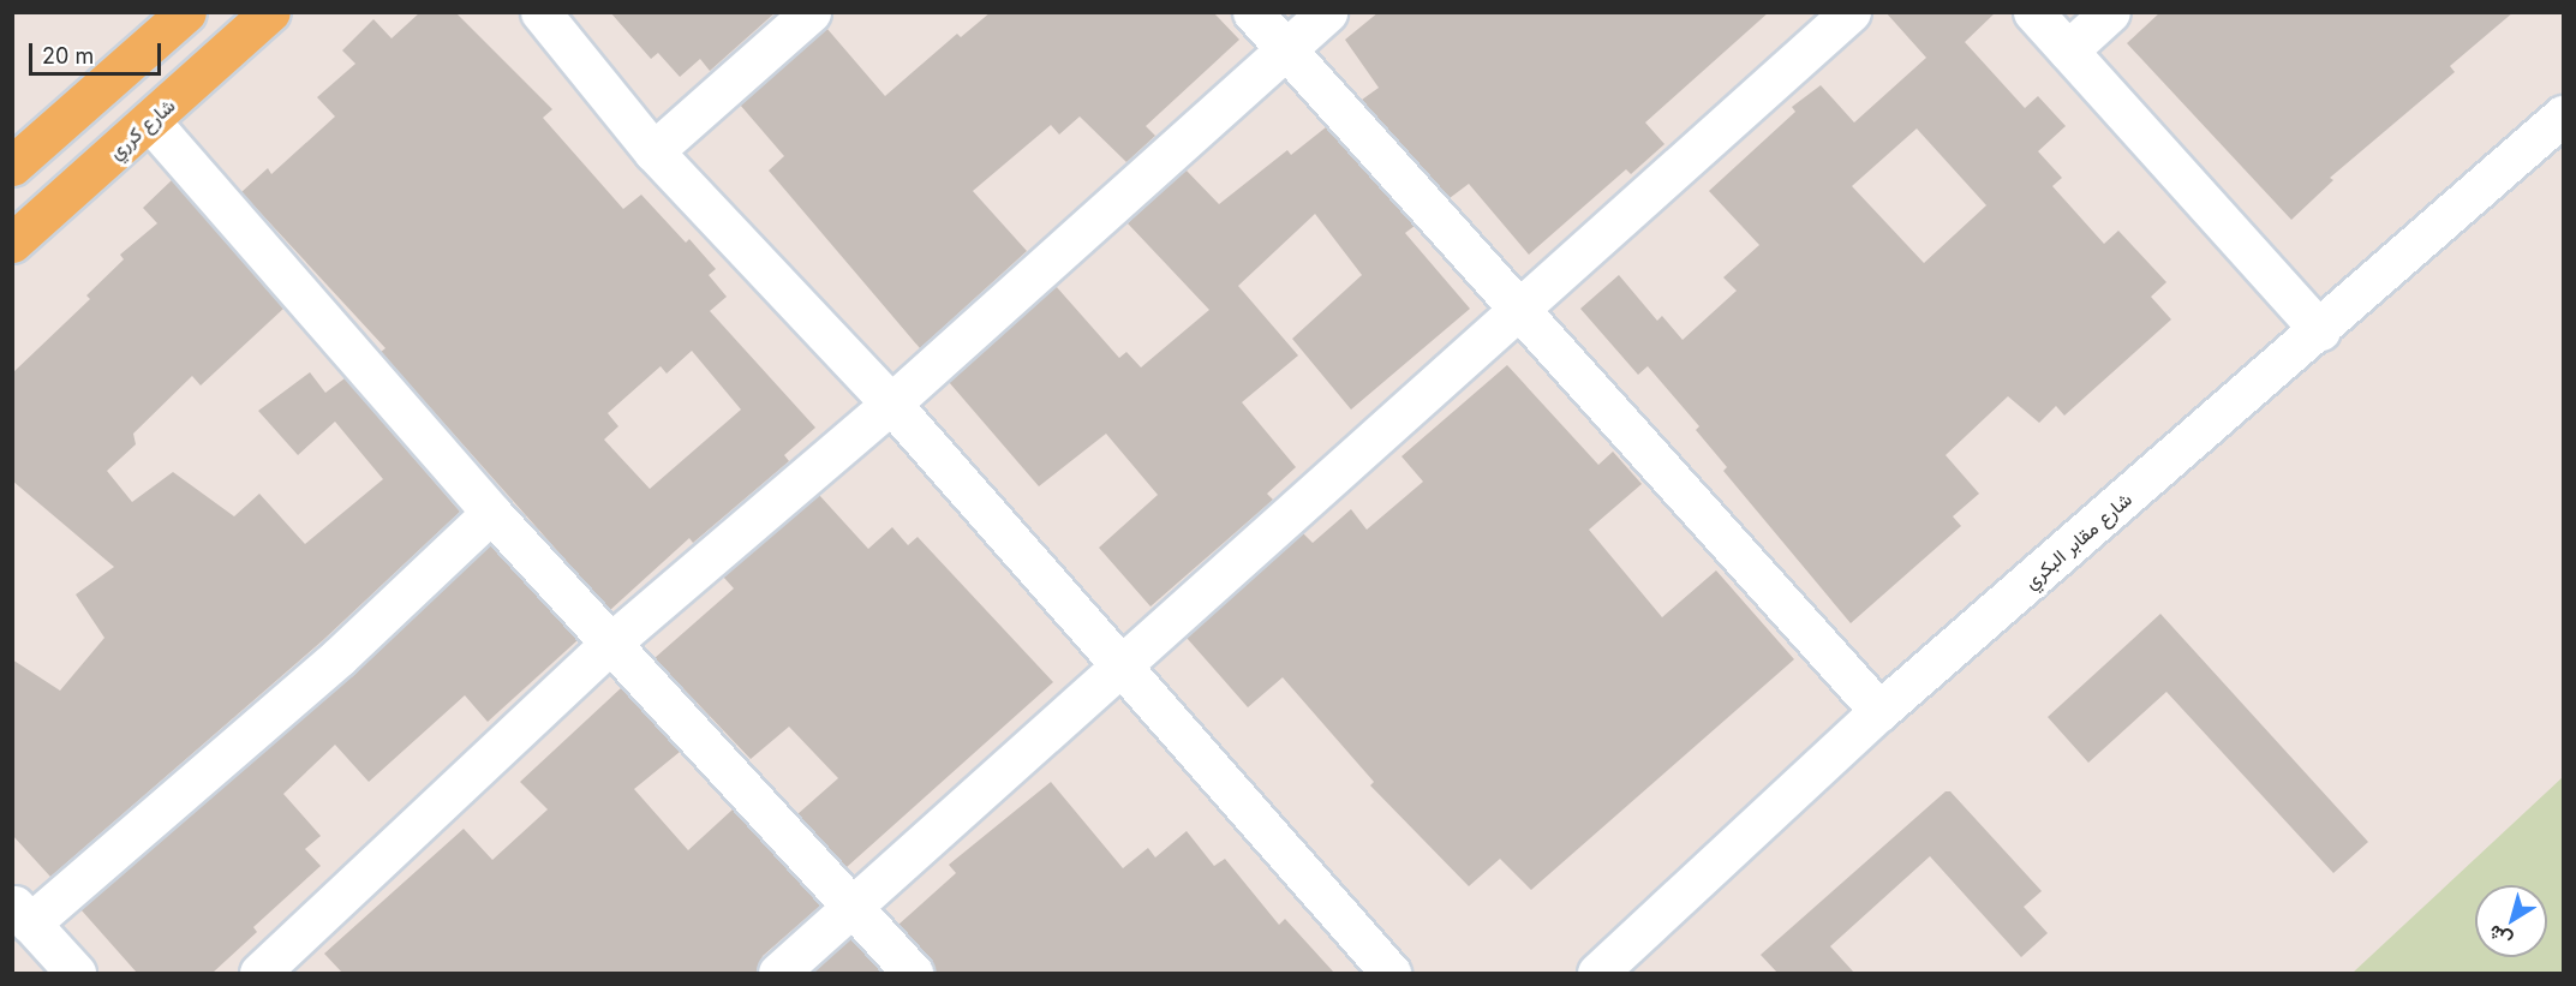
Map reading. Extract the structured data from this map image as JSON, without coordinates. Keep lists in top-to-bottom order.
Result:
{
  "streets": {
    "main road": ["شارع كرري"],
    "street": ["شارع مقابر البكري"]
  },
  "scale_bar": "20 m",
  "north": "bottom left"
}
